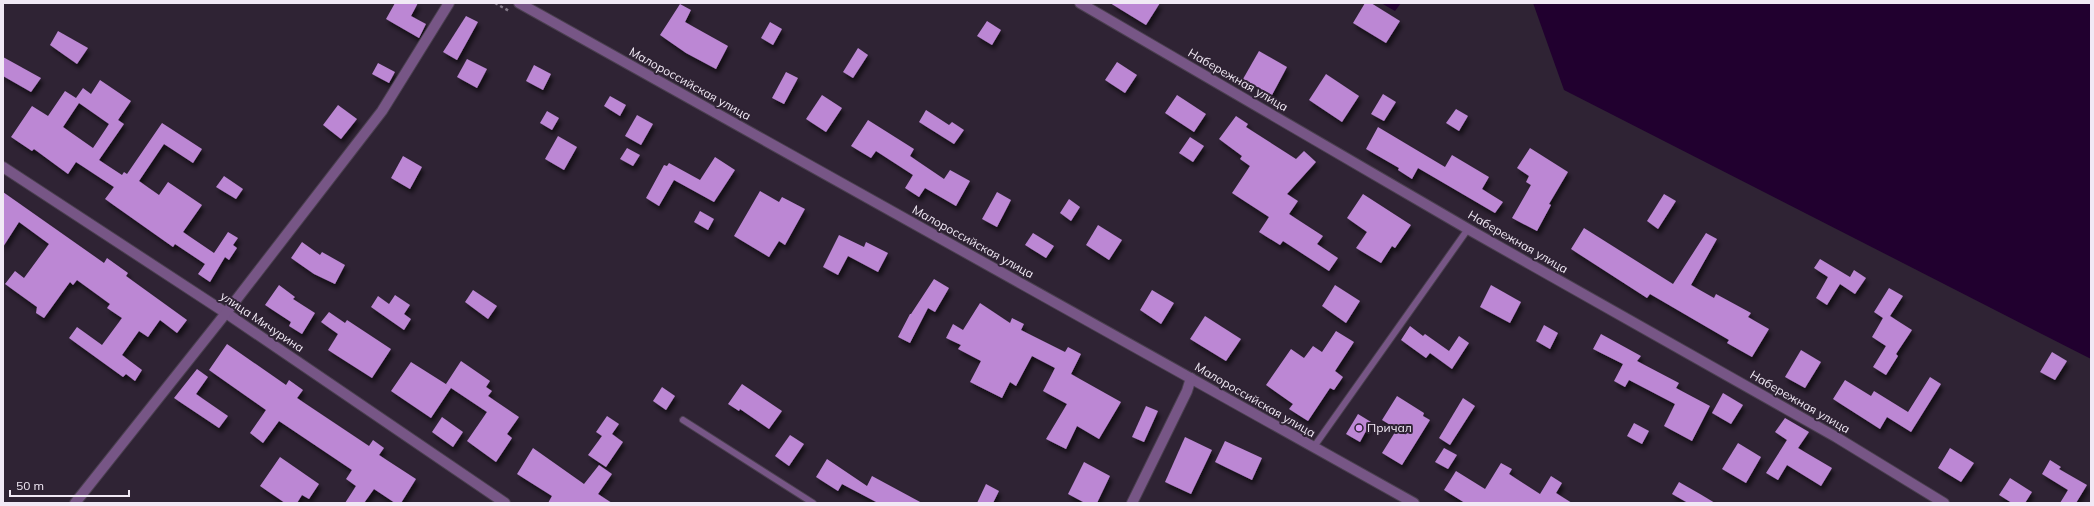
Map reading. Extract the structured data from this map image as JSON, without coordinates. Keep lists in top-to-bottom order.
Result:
{
  "streets": {
    "street": ["Набережная улица", "Малороссийская улица", "улица Мичурина"]
  },
  "places": ["Причал"],
  "scale_bar": "50 m"
}
